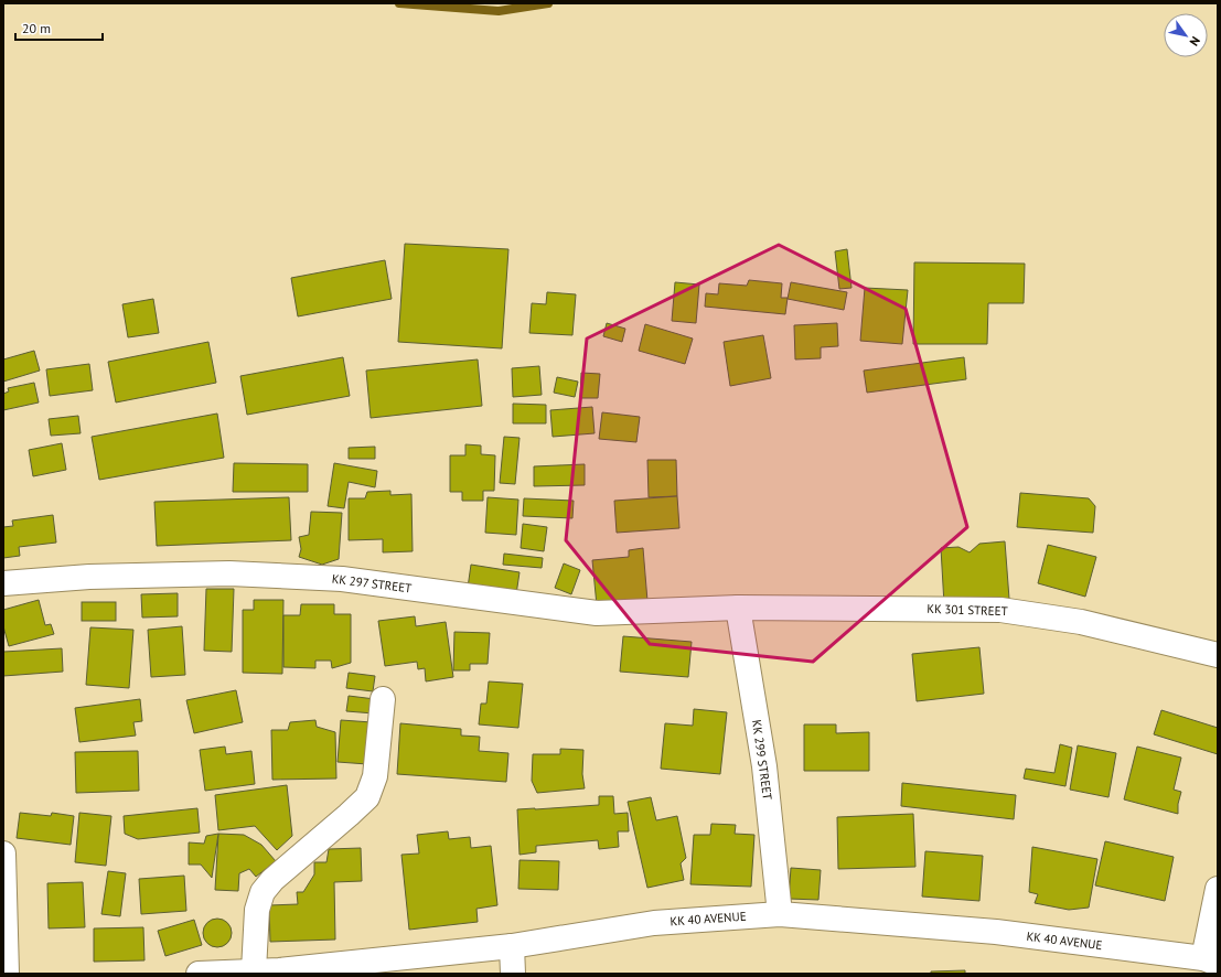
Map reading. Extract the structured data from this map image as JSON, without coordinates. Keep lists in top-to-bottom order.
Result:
{
  "streets": {
    "street": [
      "KK 297 STREET",
      "KK 301 STREET",
      "KK 299 STREET",
      "KK 40 AVENUE"
    ]
  },
  "crossings": [
    ["KK 297 STREET", "KK 301 STREET"],
    ["KK 297 STREET", "KK 299 STREET"],
    ["KK 301 STREET", "KK 299 STREET"],
    ["KK 299 STREET", "KK 40 AVENUE"]
  ],
  "scale_bar": "20 m",
  "north": "bottom right"
}
